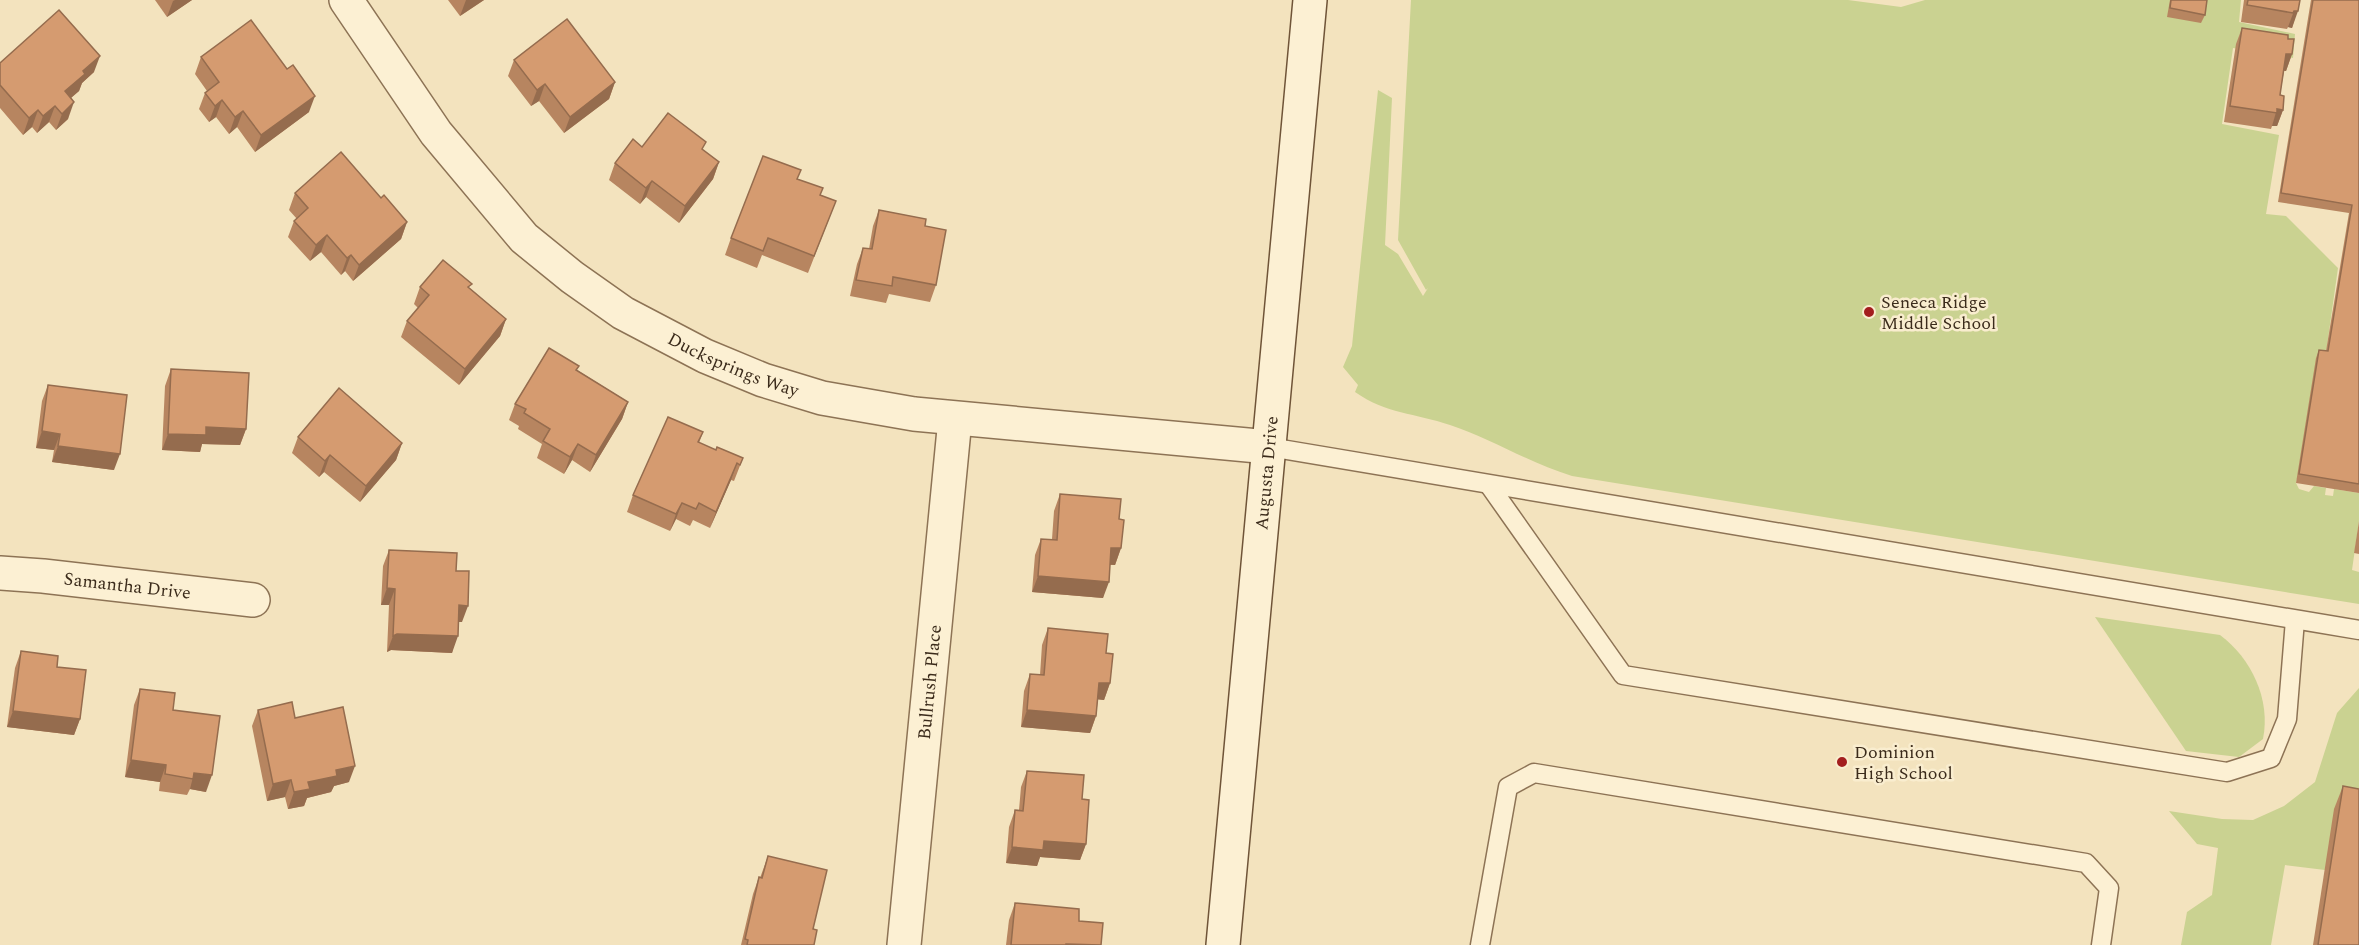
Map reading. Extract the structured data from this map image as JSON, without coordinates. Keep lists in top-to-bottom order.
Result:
{
  "streets": {
    "street": [
      "Ducksprings Way",
      "Augusta Drive",
      "Samantha Drive",
      "Bullrush Place"
    ]
  },
  "crossings": [
    ["Ducksprings Way", "Augusta Drive"],
    ["Ducksprings Way", "Bullrush Place"]
  ],
  "places": ["Seneca Ridge Middle School", "Dominion High School"]
}
